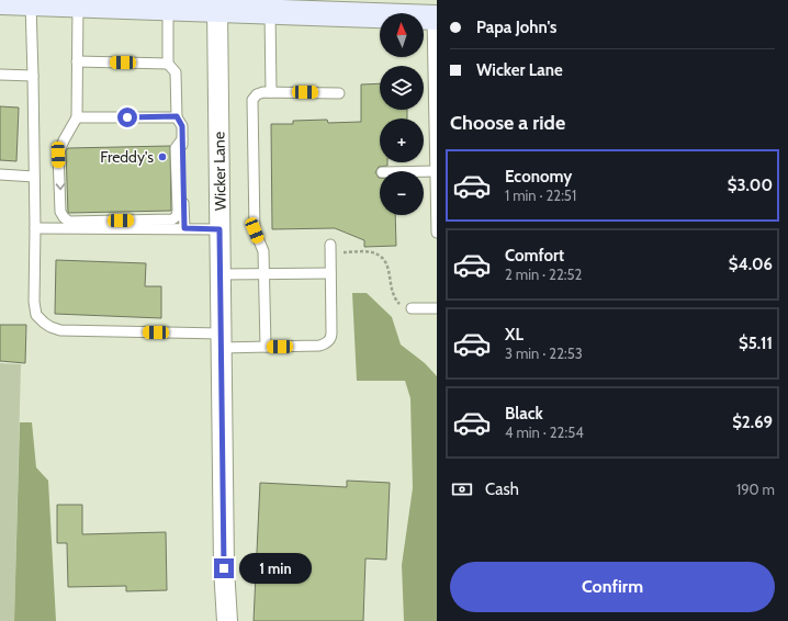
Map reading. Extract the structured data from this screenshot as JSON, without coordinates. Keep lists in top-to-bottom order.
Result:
{
  "streets": {
    "street": ["Wicker Lane"]
  },
  "places": ["Freddy's"],
  "north": "top",
  "page": {
    "banner": ["Papa John's", "Wicker Lane"],
    "map_buttons": ["+", "−"],
    "heading": "Choose a ride",
    "list": [
      {
        "name": "Economy",
        "note": "1 min · 22:51",
        "value": "$3.00"
      },
      {
        "name": "Comfort",
        "note": "2 min · 22:52",
        "value": "$4.06"
      },
      {
        "name": "XL",
        "note": "3 min · 22:53",
        "value": "$5.11"
      },
      {
        "name": "Black",
        "note": "4 min · 22:54",
        "value": "$2.69"
      }
    ],
    "pay": ["Cash", "190 m"],
    "bubble": "1 min",
    "buttons": "Confirm"
  }
}
